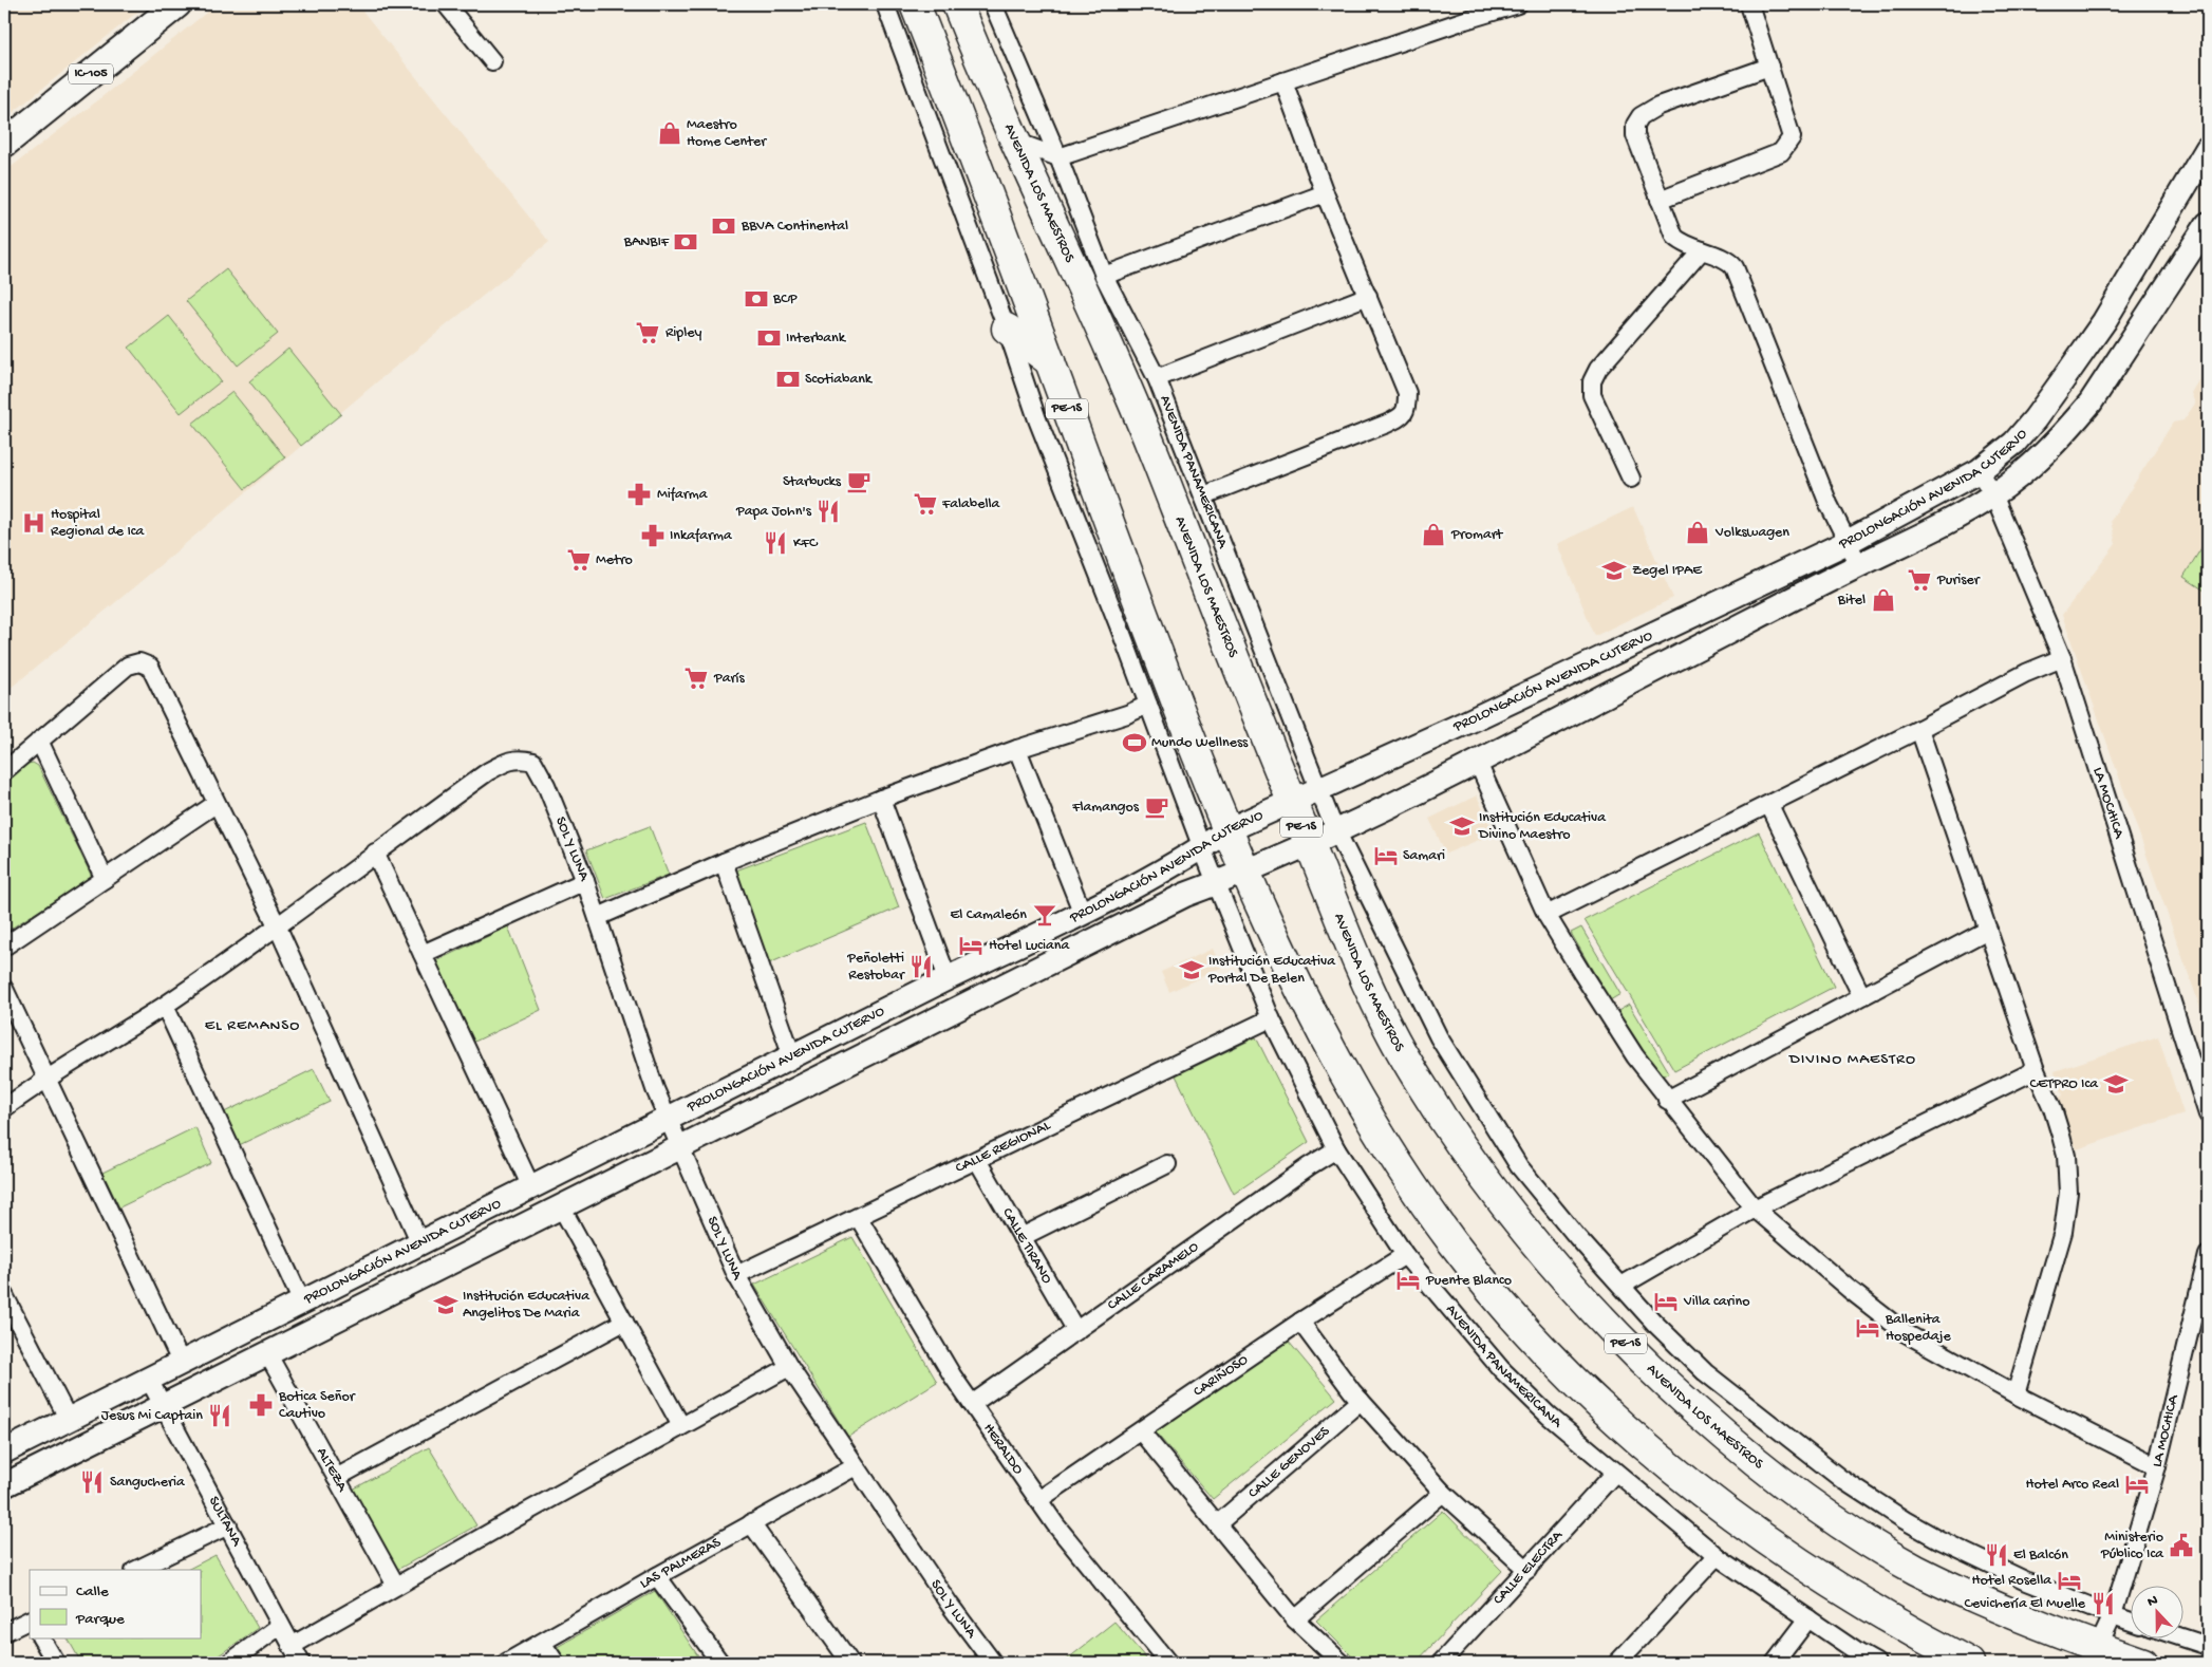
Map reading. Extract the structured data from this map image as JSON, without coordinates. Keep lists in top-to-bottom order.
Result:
{
  "streets": {
    "highway": ["AVENIDA LOS MAESTROS", "PE-1S"],
    "main road": ["IC-105"],
    "street": [
      "AVENIDA PANAMERICANA",
      "PROLONGACIÓN AVENIDA CUTERVO",
      "LA MOCHICA",
      "SOL Y LUNA",
      "CALLE REGIONAL",
      "CALLE TIRANO",
      "CALLE CARAMELO",
      "CARIÑOSO",
      "HERALDO",
      "CALLE GENOVES",
      "ALTEZA",
      "SULTANA",
      "LAS PALMERAS",
      "CALLE ELECTRA"
    ]
  },
  "crossings": [
    ["AVENIDA LOS MAESTROS", "PROLONGACIÓN AVENIDA CUTERVO"],
    ["AVENIDA LOS MAESTROS", "LA MOCHICA"],
    ["PE-1S", "PROLONGACIÓN AVENIDA CUTERVO"],
    ["AVENIDA PANAMERICANA", "PROLONGACIÓN AVENIDA CUTERVO"],
    ["AVENIDA PANAMERICANA", "LA MOCHICA"],
    ["AVENIDA PANAMERICANA", "CALLE REGIONAL"],
    ["AVENIDA PANAMERICANA", "CALLE CARAMELO"],
    ["AVENIDA PANAMERICANA", "CARIÑOSO"],
    ["AVENIDA PANAMERICANA", "CALLE ELECTRA"],
    ["PROLONGACIÓN AVENIDA CUTERVO", "LA MOCHICA"],
    ["PROLONGACIÓN AVENIDA CUTERVO", "SOL Y LUNA"],
    ["PROLONGACIÓN AVENIDA CUTERVO", "ALTEZA"],
    ["PROLONGACIÓN AVENIDA CUTERVO", "SULTANA"],
    ["SOL Y LUNA", "CALLE REGIONAL"],
    ["SOL Y LUNA", "LAS PALMERAS"],
    ["CALLE REGIONAL", "CALLE TIRANO"],
    ["CALLE REGIONAL", "HERALDO"],
    ["CALLE TIRANO", "CALLE CARAMELO"],
    ["CALLE CARAMELO", "HERALDO"],
    ["CARIÑOSO", "HERALDO"]
  ],
  "districts": ["EL REMANSO", "DIVINO MAESTRO"],
  "places": {
    "shop": [
      "Maestro Home Center",
      "Volkswagen",
      "Promart",
      "Bitel"
    ],
    "bank": [
      "BBVA Continental",
      "BANBIF",
      "BCP",
      "Interbank",
      "Scotiabank"
    ],
    "supermarket": [
      "Ripley",
      "Falabella",
      "Metro",
      "Puriser",
      "París"
    ],
    "cafe": ["Starbucks", "Flamangos"],
    "pharmacy": ["Mifarma", "Inkafarma", "Botica Señor Cautivo"],
    "restaurant": [
      "Papa John's",
      "KFC",
      "Peñoletti Restobar",
      "Jesus Mi Captain",
      "Sangucheria",
      "El Balcón",
      "Cevichería El Muelle"
    ],
    "hospital": ["Hospital Regional de Ica"],
    "school or university": [
      "Zegel IPAE",
      "Institución Educativa Divino Maestro",
      "Institución Educativa Portal De Belen",
      "CETPRO Ica",
      "Institución Educativa Angelitos De Maria"
    ],
    "sports": ["Mundo Wellness"],
    "hotel": [
      "Samari",
      "Hotel Luciana",
      "Puente Blanco",
      "Villa carino",
      "Ballenita Hospedaje",
      "Hotel Arco Real",
      "Hotel Rosella"
    ],
    "bar": ["El Camaleón"],
    "public building": ["Ministerio Público Ica"]
  },
  "legend": ["Calle", "Parque"],
  "north": "top"
}
